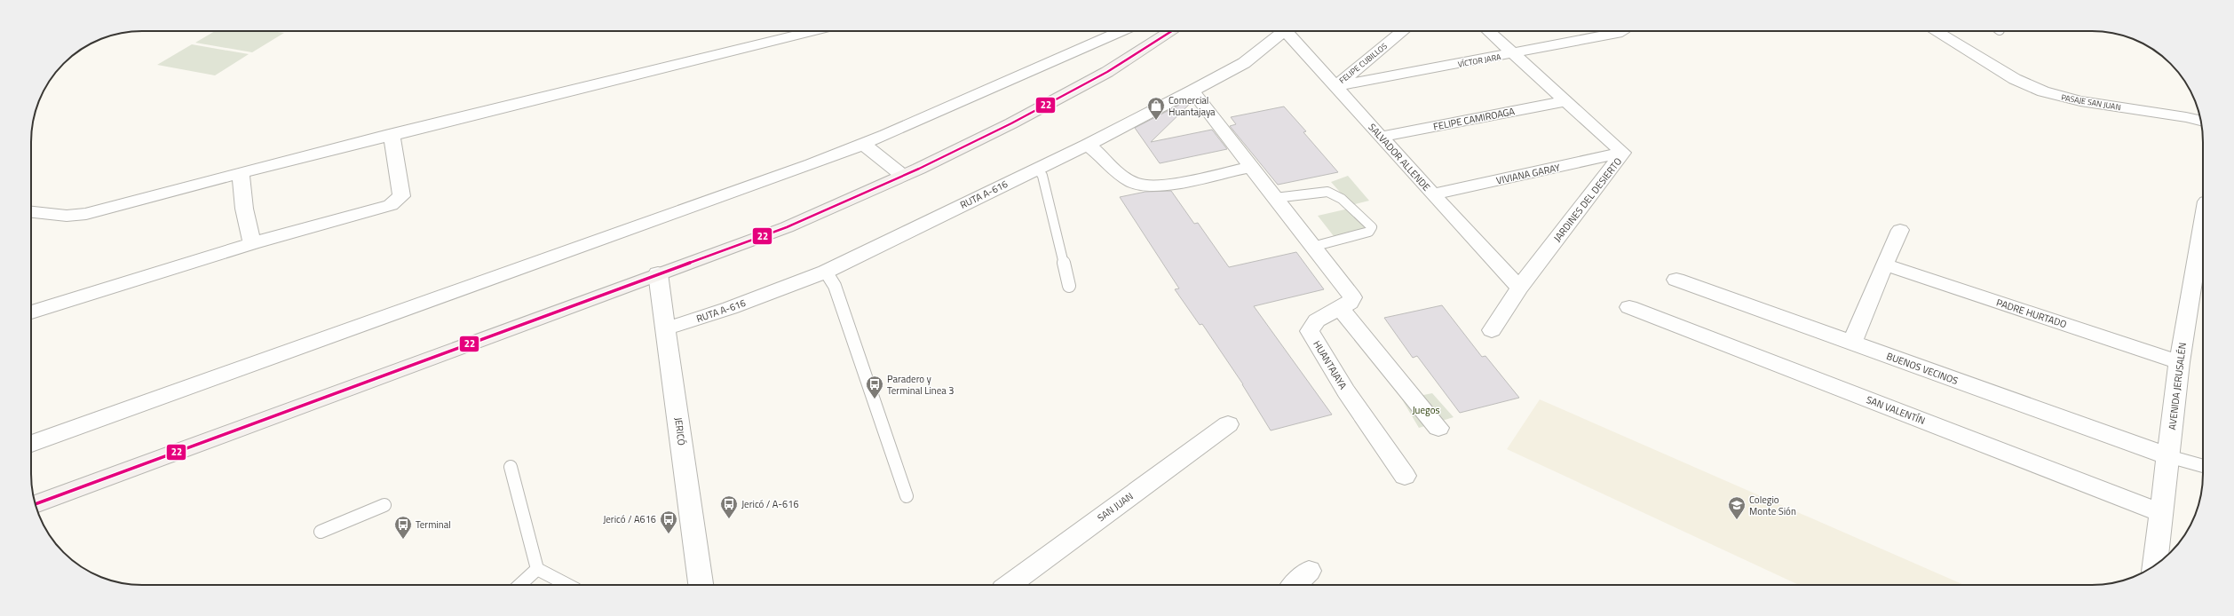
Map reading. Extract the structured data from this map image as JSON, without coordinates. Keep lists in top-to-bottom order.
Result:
{
  "streets": {
    "street": [
      "VÍCTOR JARA",
      "FELIPE CUBILLOS",
      "PASAJE SAN JUAN",
      "FELIPE CAMIROAGA",
      "SALVADOR ALLENDE",
      "VIVIANA GARAY",
      "RUTA A-616",
      "JARDINES DEL DESIERTO",
      "PADRE HURTADO",
      "HUANTAJAYA",
      "BUENOS VECINOS",
      "AVENIDA JERUSALÉN",
      "SAN VALENTÍN",
      "JERICÓ",
      "SAN JUAN"
    ]
  },
  "crossings": [
    ["VÍCTOR JARA", "FELIPE CUBILLOS"],
    ["VÍCTOR JARA", "SALVADOR ALLENDE"],
    ["VÍCTOR JARA", "JARDINES DEL DESIERTO"],
    ["FELIPE CUBILLOS", "SALVADOR ALLENDE"],
    ["FELIPE CAMIROAGA", "SALVADOR ALLENDE"],
    ["FELIPE CAMIROAGA", "JARDINES DEL DESIERTO"],
    ["SALVADOR ALLENDE", "VIVIANA GARAY"],
    ["SALVADOR ALLENDE", "JARDINES DEL DESIERTO"],
    ["VIVIANA GARAY", "JARDINES DEL DESIERTO"],
    ["RUTA A-616", "HUANTAJAYA"],
    ["RUTA A-616", "JERICÓ"],
    ["PADRE HURTADO", "AVENIDA JERUSALÉN"],
    ["BUENOS VECINOS", "AVENIDA JERUSALÉN"],
    ["AVENIDA JERUSALÉN", "SAN VALENTÍN"]
  ],
  "parks": ["Juegos"],
  "places": {
    "shop": ["Comercial Huantajaya"],
    "bus stop": [
      "Paradero y Terminal Linea 3",
      "Jericó / A-616",
      "Jericó / A616",
      "Terminal"
    ],
    "school or university": ["Colegio Monte Sión"]
  },
  "lines": ["transit line 22"]
}
